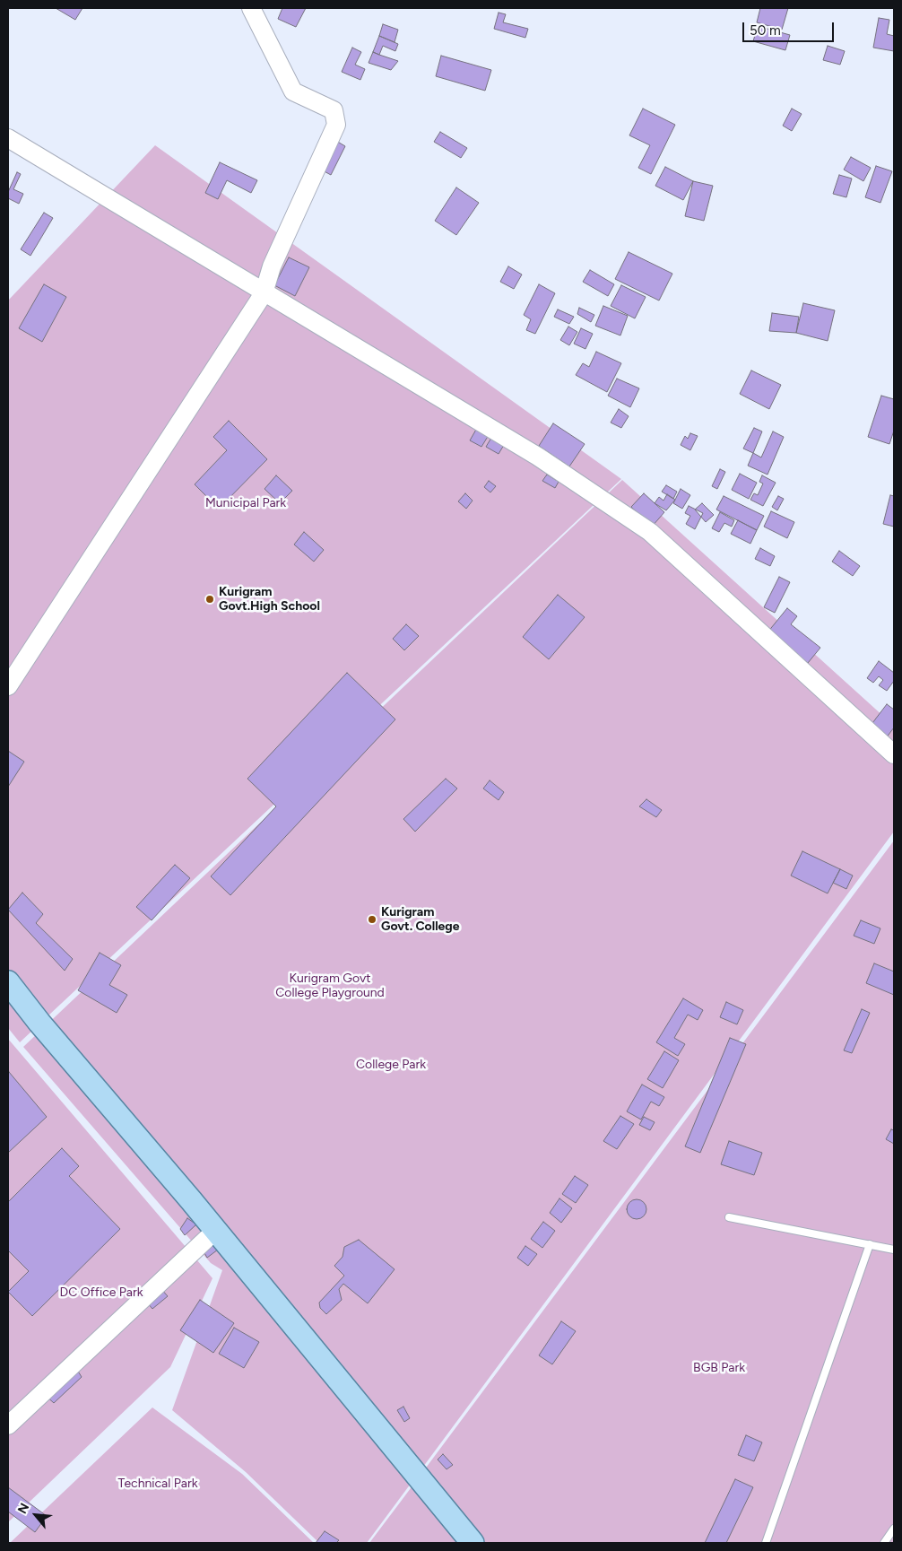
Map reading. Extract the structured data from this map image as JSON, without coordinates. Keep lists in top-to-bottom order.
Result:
{
  "parks": [
    "Municipal Park",
    "Kurigram Govt College Playground",
    "College Park",
    "DC Office Park",
    "BGB Park",
    "Technical Park"
  ],
  "places": ["Kurigram Govt.High School", "Kurigram Govt. College"],
  "scale_bar": "50 m",
  "north": "top left"
}
